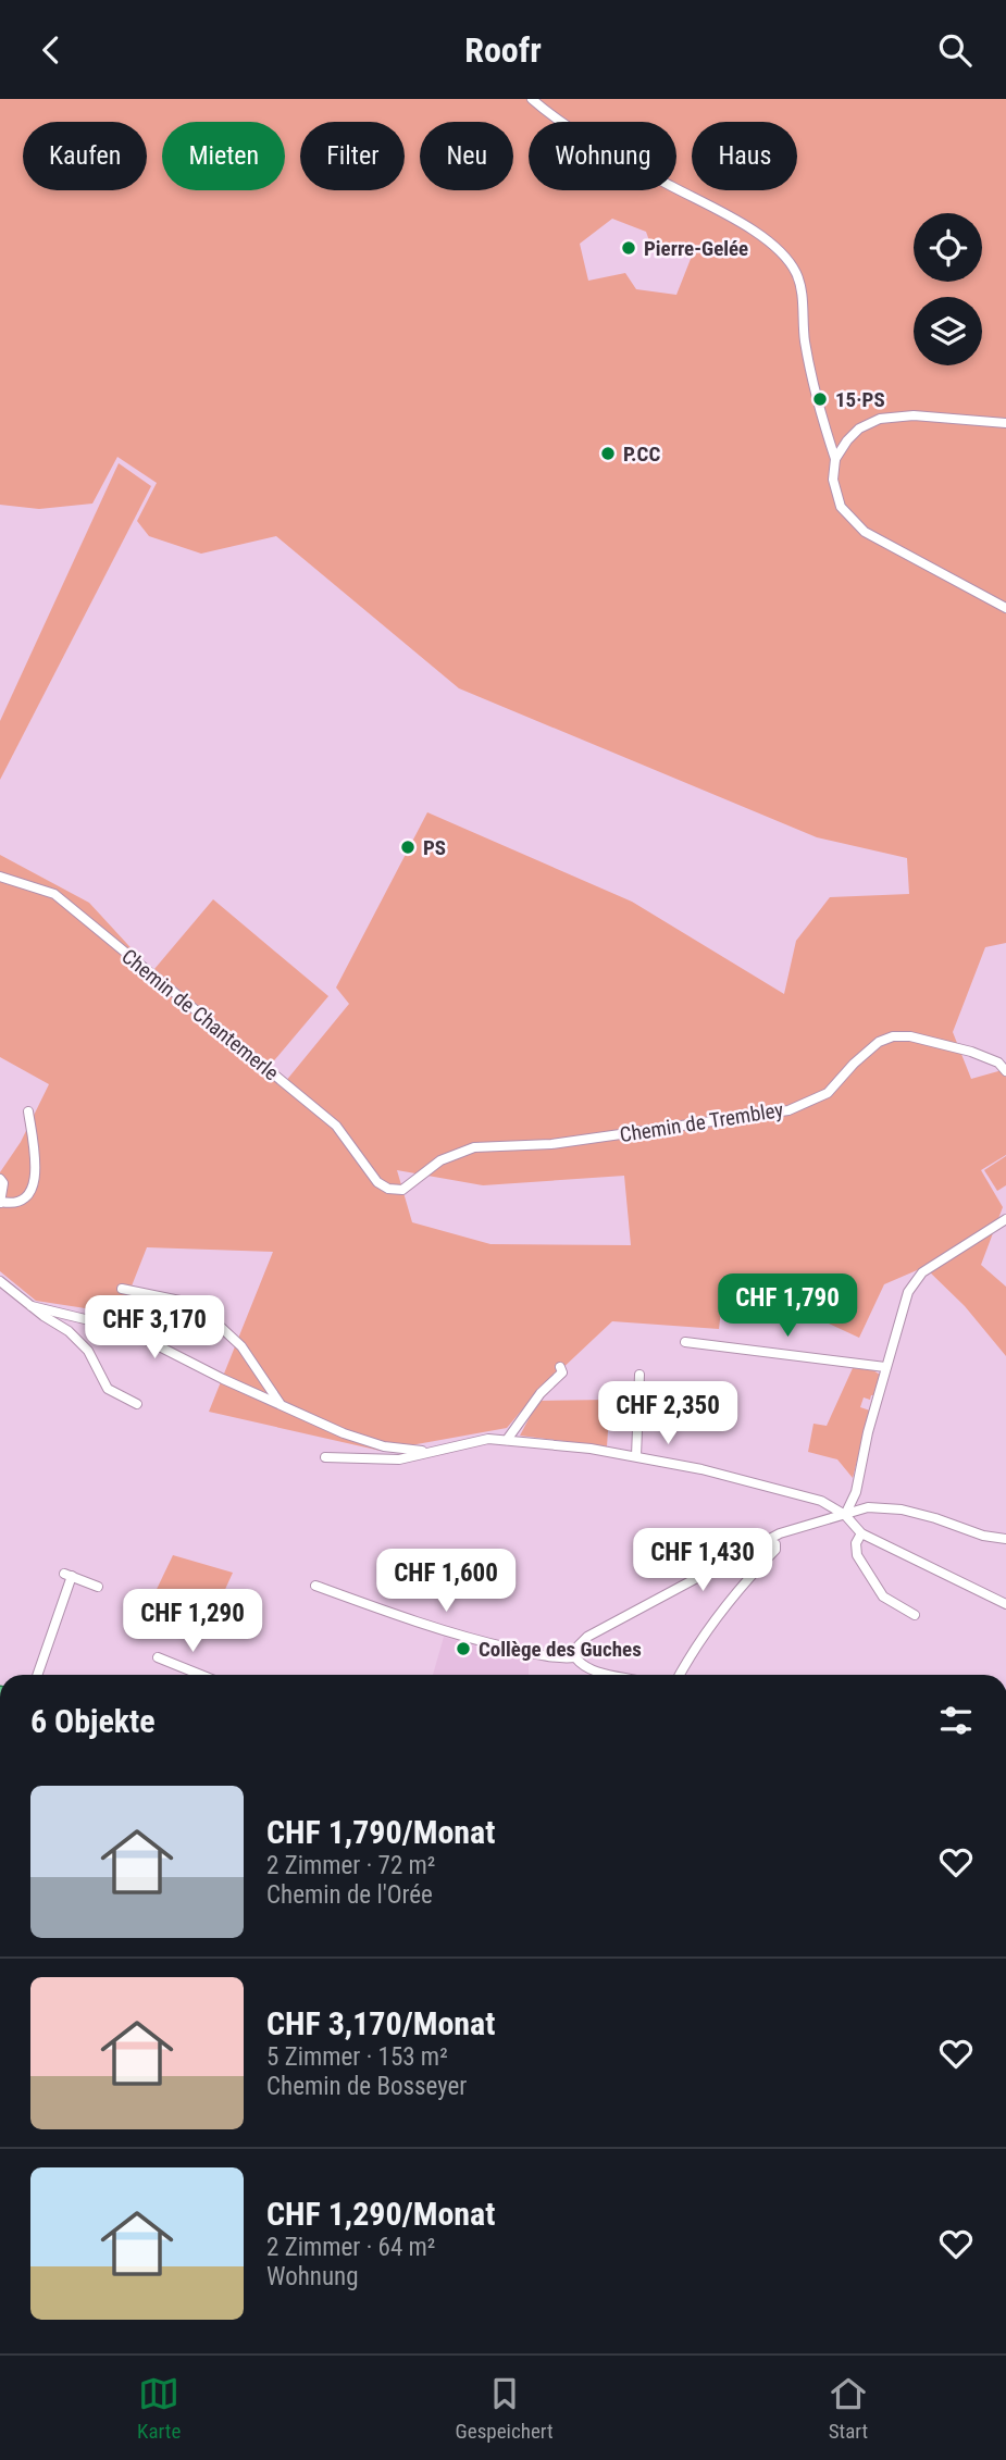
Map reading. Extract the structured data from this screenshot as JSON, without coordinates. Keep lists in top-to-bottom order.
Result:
{
  "streets": {
    "street": ["Chemin de Chantemerle", "Chemin de Trembley"]
  },
  "crossings": [
    ["Chemin de Chantemerle", "Chemin de Trembley"]
  ],
  "places": [
    "Pierre-Gelée",
    "15·PS",
    "P.CC",
    "PS",
    "Collège des Guches"
  ],
  "page": {
    "header": "Roofr",
    "chip": [
      "Kaufen",
      "Mieten",
      "Filter",
      "Neu",
      "Wohnung",
      "Haus"
    ],
    "price": [
      "CHF 1,790",
      "CHF 3,170",
      "CHF 2,350",
      "CHF 1,430",
      "CHF 1,600",
      "CHF 1,290"
    ],
    "heading": "6 Objekte",
    "list": [
      {
        "name": "CHF 1,790/Monat",
        "note": "2 Zimmer · 72 m² · Chemin de l'Orée"
      },
      {
        "name": "CHF 3,170/Monat",
        "note": "5 Zimmer · 153 m² · Chemin de Bosseyer"
      },
      {
        "name": "CHF 1,290/Monat",
        "note": "2 Zimmer · 64 m² · Wohnung"
      }
    ],
    "tabs": ["Karte", "Gespeichert", "Start"]
  }
}
